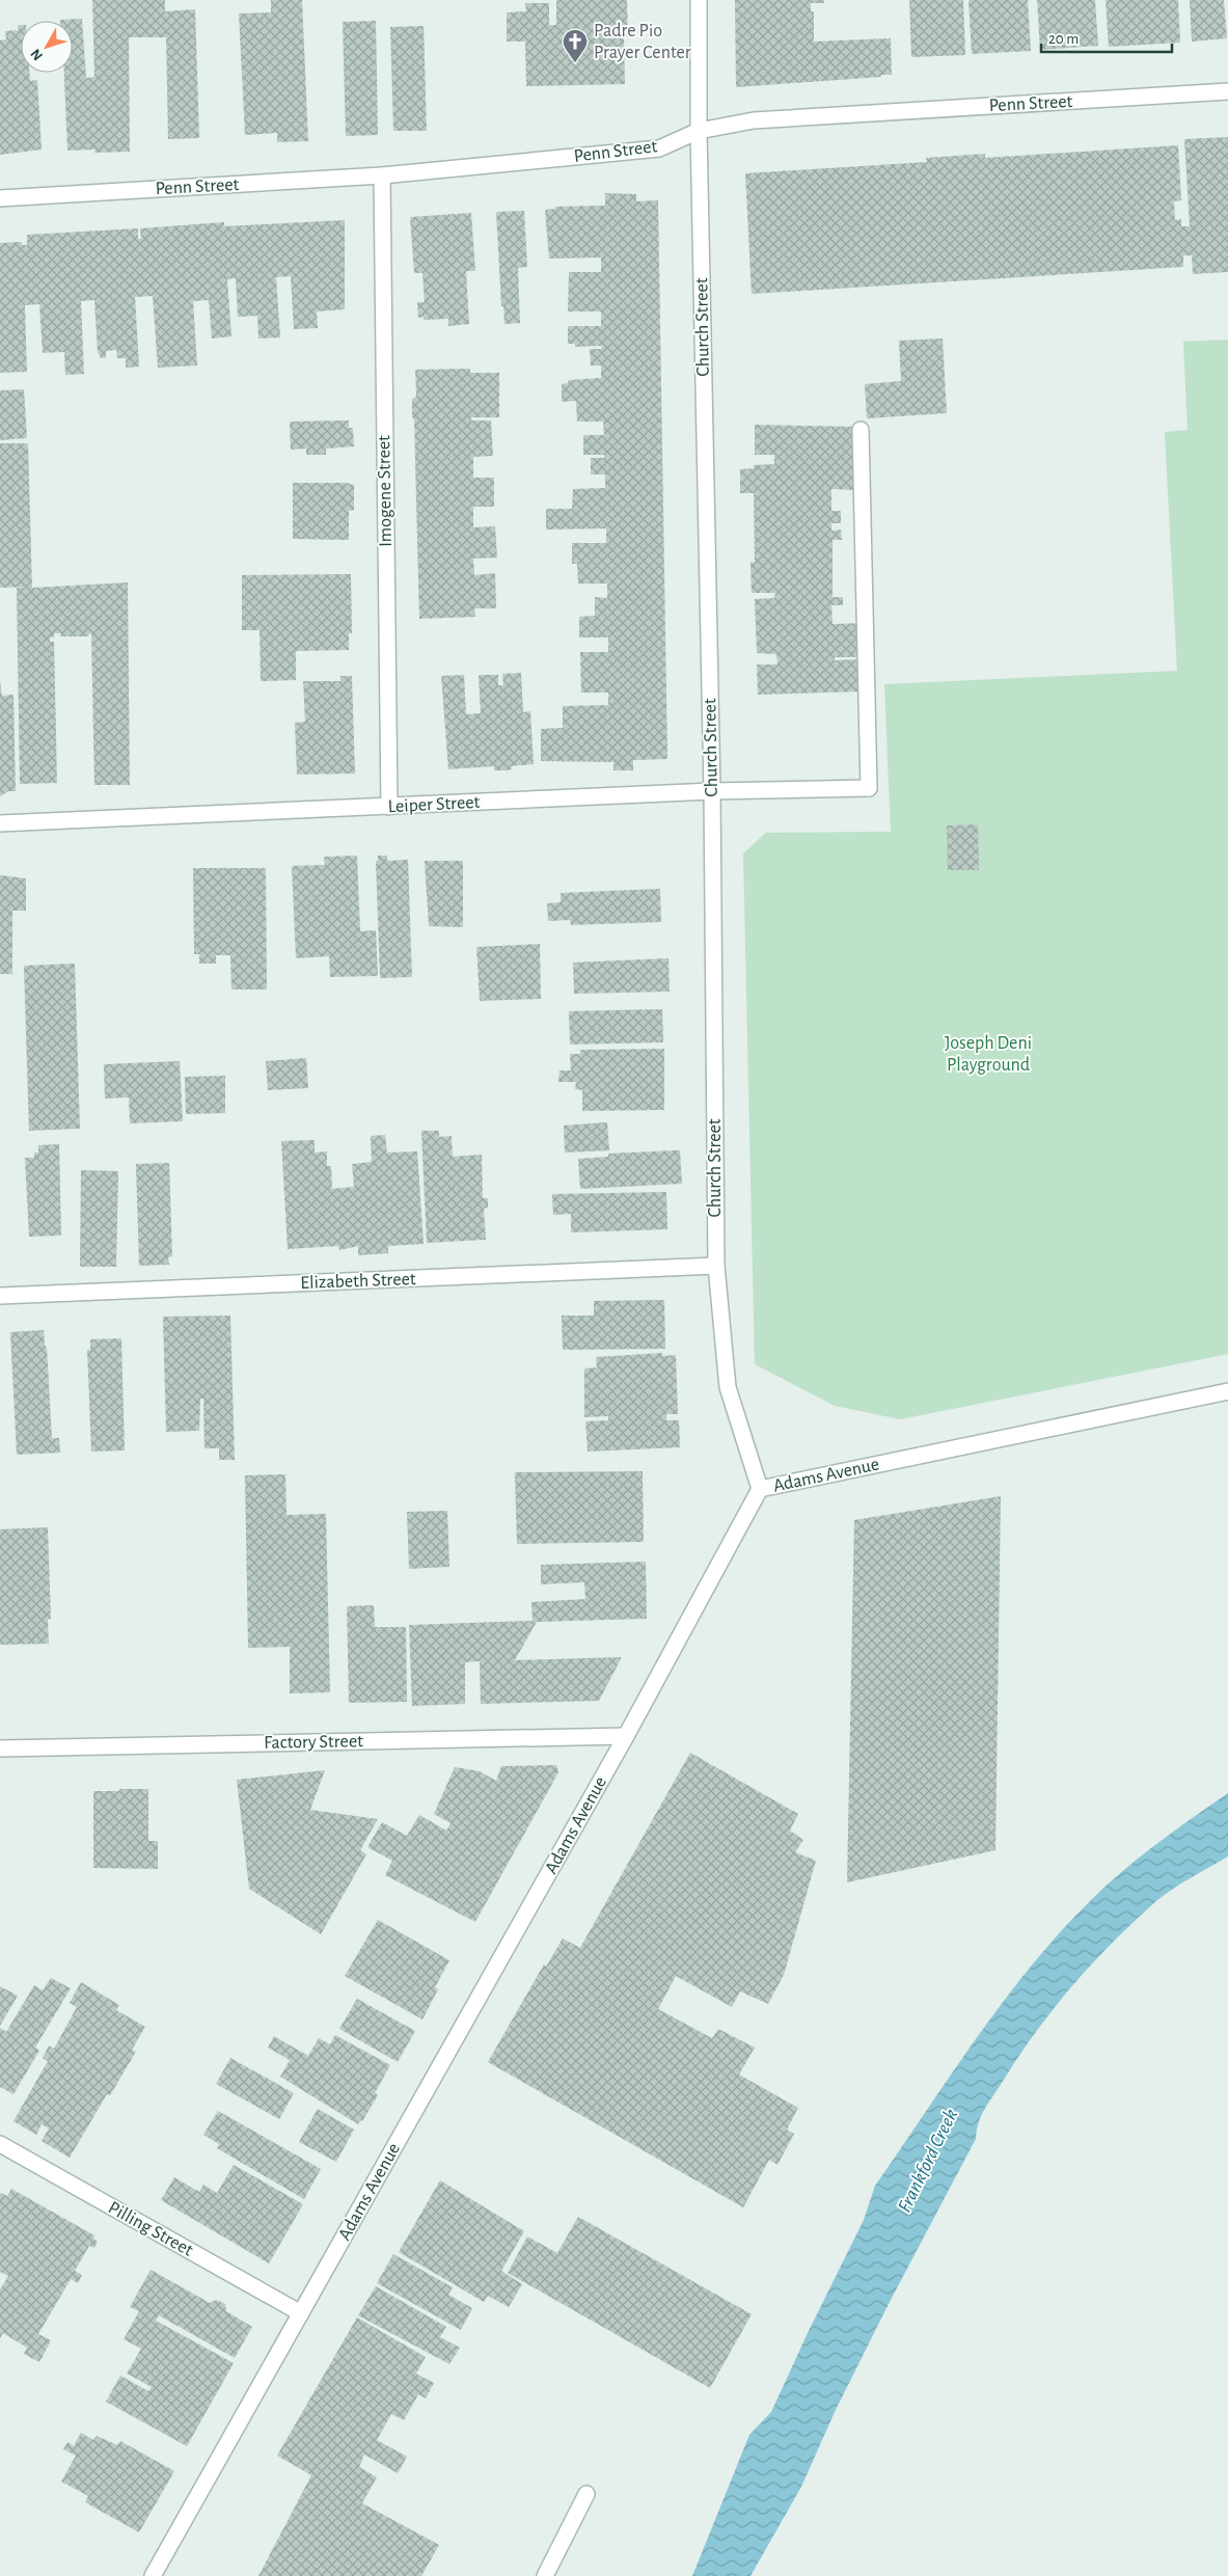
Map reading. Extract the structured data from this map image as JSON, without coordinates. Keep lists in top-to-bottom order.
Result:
{
  "streets": {
    "street": [
      "Penn Street",
      "Church Street",
      "Imogene Street",
      "Leiper Street",
      "Elizabeth Street",
      "Adams Avenue",
      "Factory Street",
      "Pilling Street"
    ]
  },
  "crossings": [
    ["Penn Street", "Church Street"],
    ["Penn Street", "Imogene Street"],
    ["Church Street", "Leiper Street"],
    ["Church Street", "Elizabeth Street"],
    ["Church Street", "Adams Avenue"],
    ["Imogene Street", "Leiper Street"],
    ["Adams Avenue", "Factory Street"],
    ["Adams Avenue", "Pilling Street"]
  ],
  "water": ["Frankford Creek"],
  "parks": ["Joseph Deni Playground"],
  "places": {
    "church": ["Padre Pio Prayer Center"]
  },
  "scale_bar": "20 m",
  "north": "bottom left"
}
